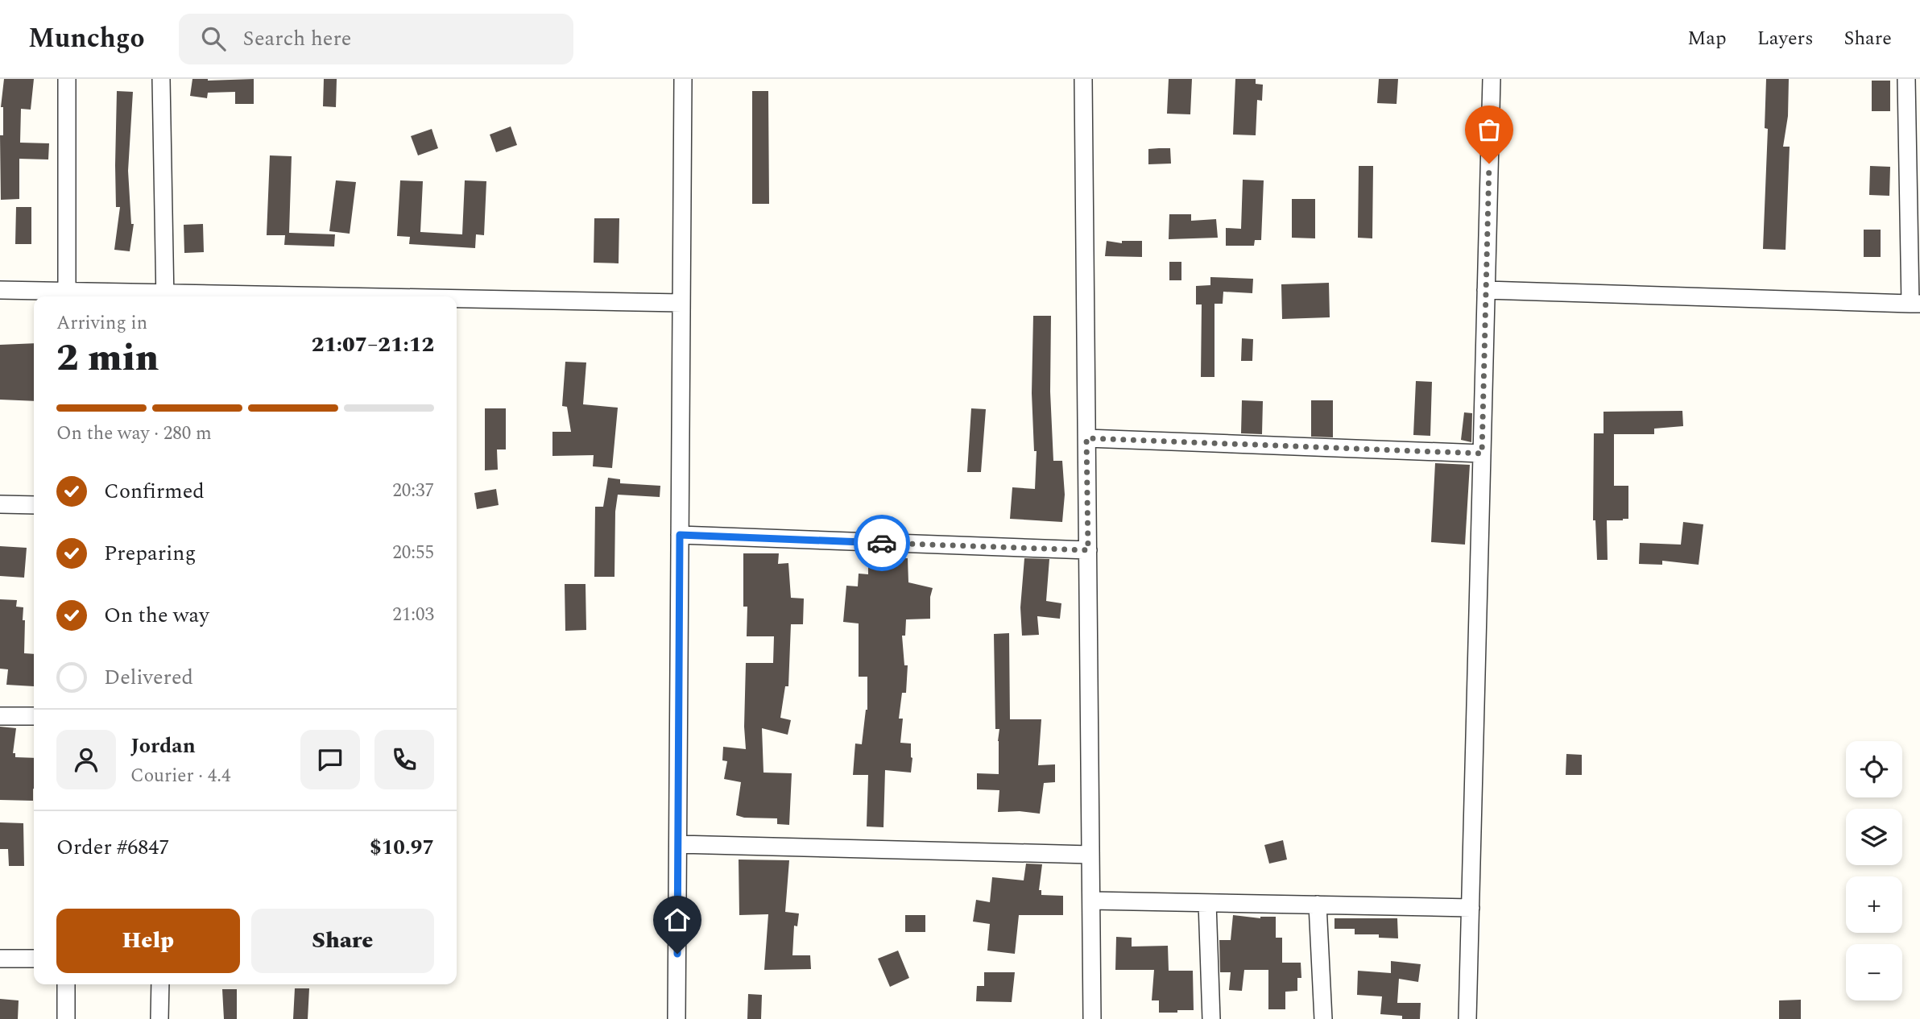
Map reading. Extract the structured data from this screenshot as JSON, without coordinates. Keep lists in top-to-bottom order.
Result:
{
  "page": {
    "header": "Munchgo",
    "search": "Search here",
    "nav": ["Map", "Layers", "Share"],
    "heading": ["2 min", "Arriving in", "21:07–21:12"],
    "panel": [
      "Jordan",
      "Courier · 4.4",
      "Order #6847",
      "$10.97"
    ],
    "bar": "On the way · 280 m",
    "list": [
      ["Confirmed", "20:37"],
      ["Preparing", "20:55"],
      ["On the way", "21:03"],
      "Delivered"
    ],
    "map_buttons": ["+", "−"],
    "buttons": ["Help", "Share"]
  }
}
